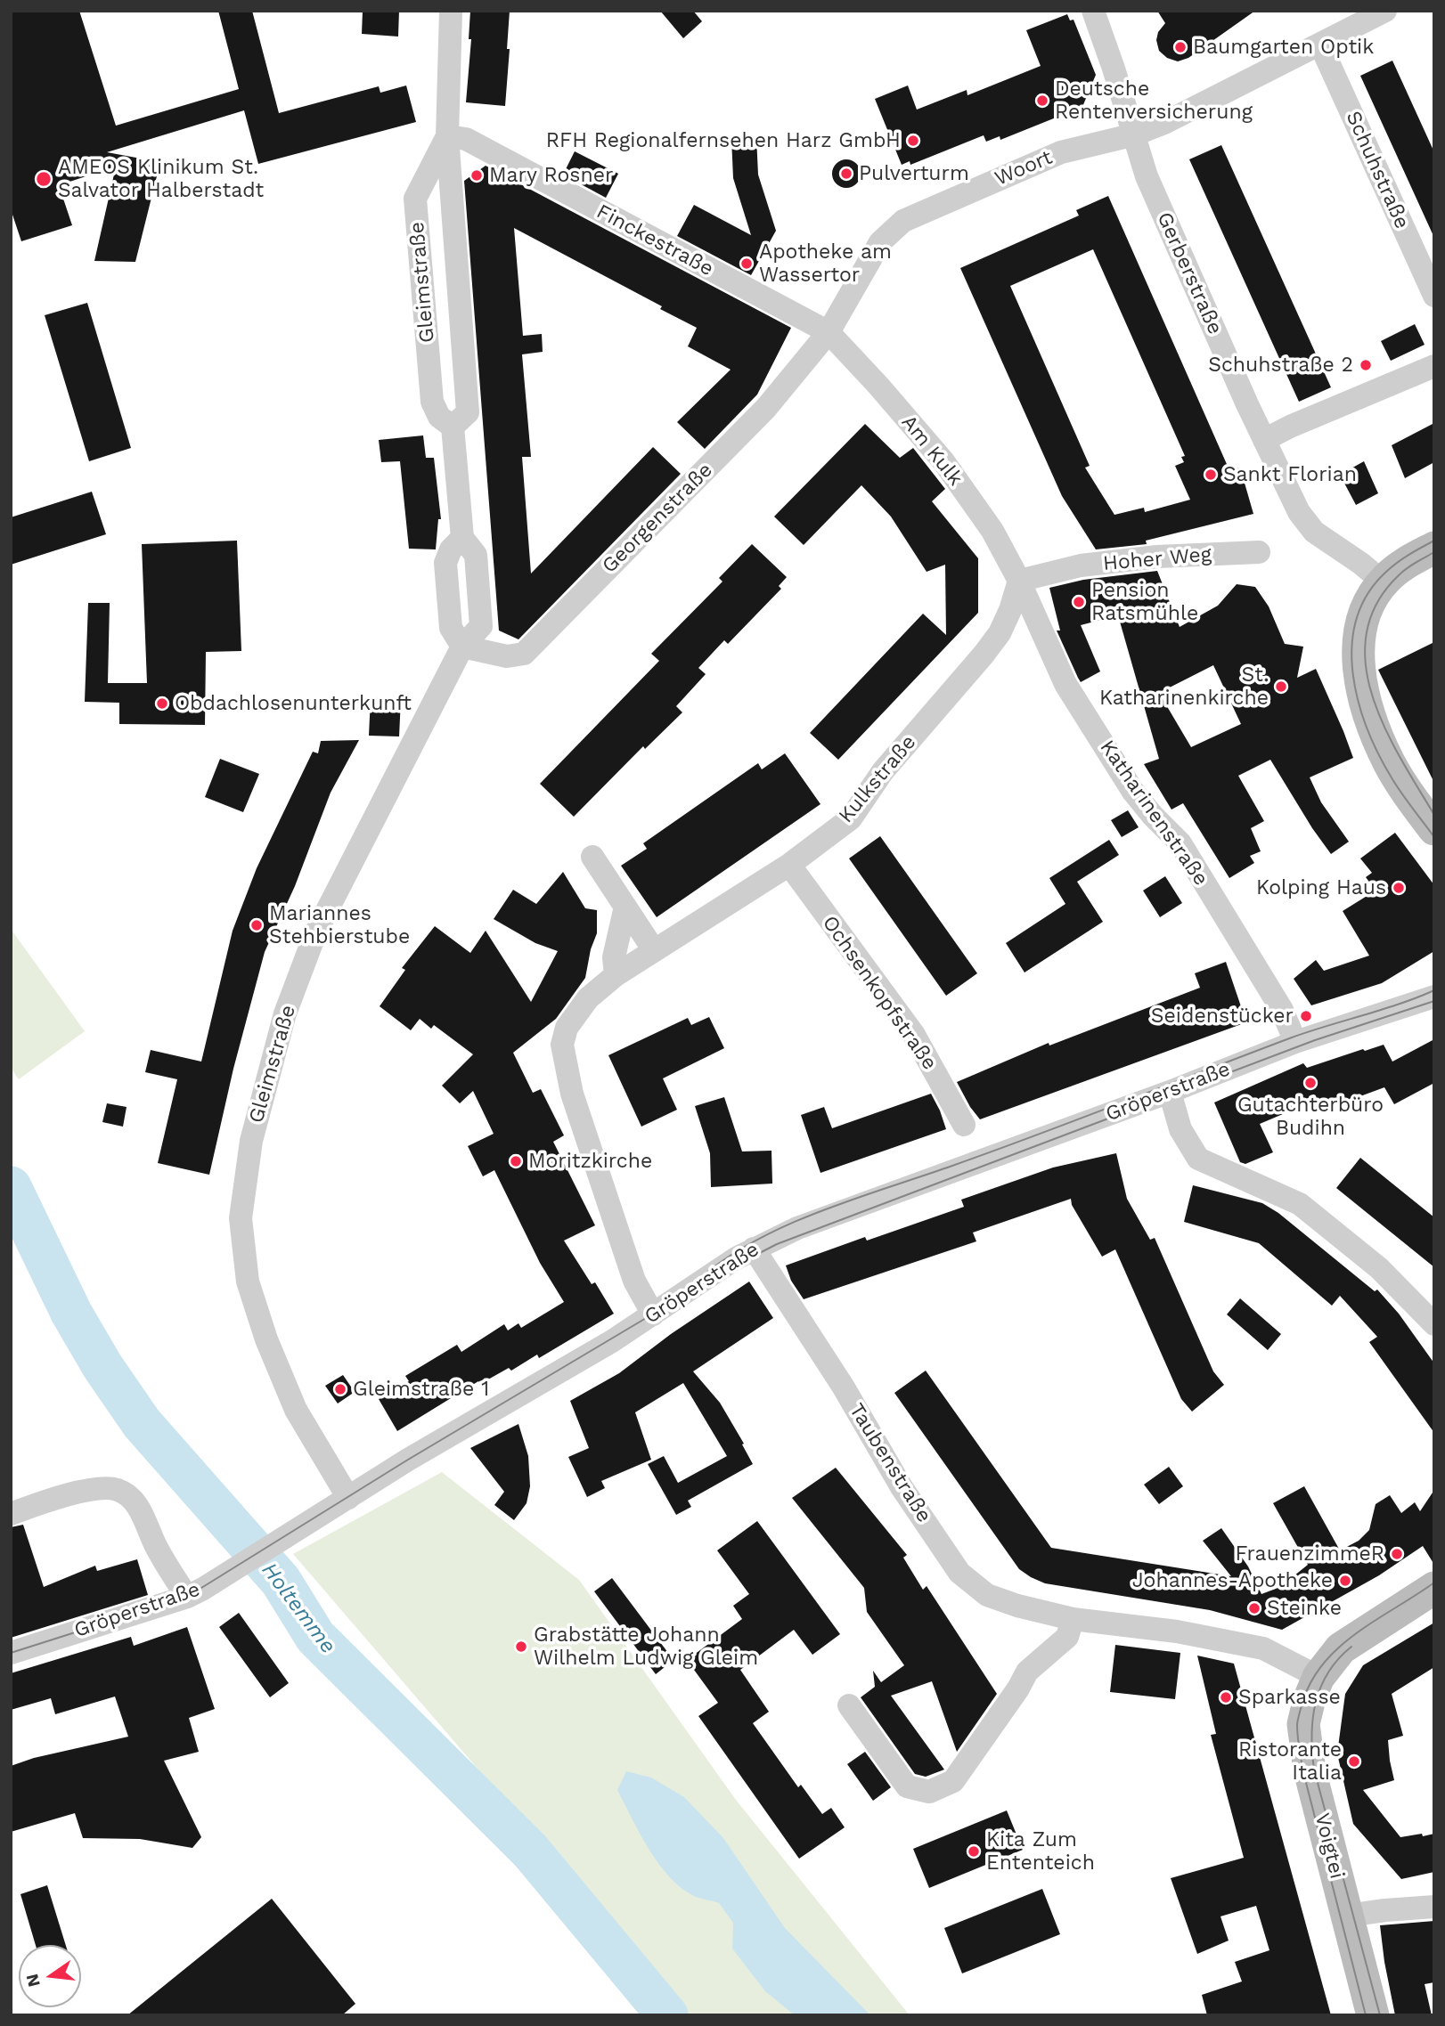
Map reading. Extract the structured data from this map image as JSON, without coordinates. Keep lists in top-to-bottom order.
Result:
{
  "streets": {
    "street": [
      "Woort",
      "Schuhstraße",
      "Finckestraße",
      "Gerberstraße",
      "Gleimstraße",
      "Am Kulk",
      "Georgenstraße",
      "Hoher Weg",
      "Kulkstraße",
      "Katharinenstraße",
      "Ochsenkopfstraße",
      "Gröperstraße",
      "Taubenstraße",
      "Voigtei"
    ]
  },
  "crossings": [
    ["Woort", "Finckestraße"],
    ["Woort", "Gerberstraße"],
    ["Woort", "Am Kulk"],
    ["Woort", "Georgenstraße"],
    ["Finckestraße", "Gleimstraße"],
    ["Finckestraße", "Am Kulk"],
    ["Finckestraße", "Georgenstraße"],
    ["Gleimstraße", "Georgenstraße"],
    ["Gleimstraße", "Gröperstraße"],
    ["Am Kulk", "Georgenstraße"],
    ["Am Kulk", "Hoher Weg"],
    ["Am Kulk", "Kulkstraße"],
    ["Am Kulk", "Katharinenstraße"],
    ["Hoher Weg", "Kulkstraße"],
    ["Hoher Weg", "Katharinenstraße"],
    ["Kulkstraße", "Katharinenstraße"],
    ["Kulkstraße", "Ochsenkopfstraße"],
    ["Kulkstraße", "Gröperstraße"],
    ["Katharinenstraße", "Gröperstraße"],
    ["Gröperstraße", "Taubenstraße"],
    ["Taubenstraße", "Voigtei"]
  ],
  "water": ["Holtemme"],
  "places": [
    "Baumgarten Optik",
    "Deutsche Rentenversicherung",
    "RFH Regionalfernsehen Harz GmbH",
    "Pulverturm",
    "Mary Rosner",
    "AMEOS Klinikum St. Salvator Halberstadt",
    "Apotheke am Wassertor",
    "Schuhstraße 2",
    "Sankt Florian",
    "Pension Ratsmühle",
    "St. Katharinenkirche",
    "Obdachlosenunterkunft",
    "Kolping Haus",
    "Mariannes Stehbierstube",
    "Seidenstücker",
    "Gutachterbüro Budihn",
    "Moritzkirche",
    "Gleimstraße 1",
    "FrauenzimmeR",
    "Johannes-Apotheke",
    "Steinke",
    "Grabstätte Johann Wilhelm Ludwig Gleim",
    "Sparkasse",
    "Ristorante Italia",
    "Kita Zum Ententeich"
  ],
  "north": "left"
}
